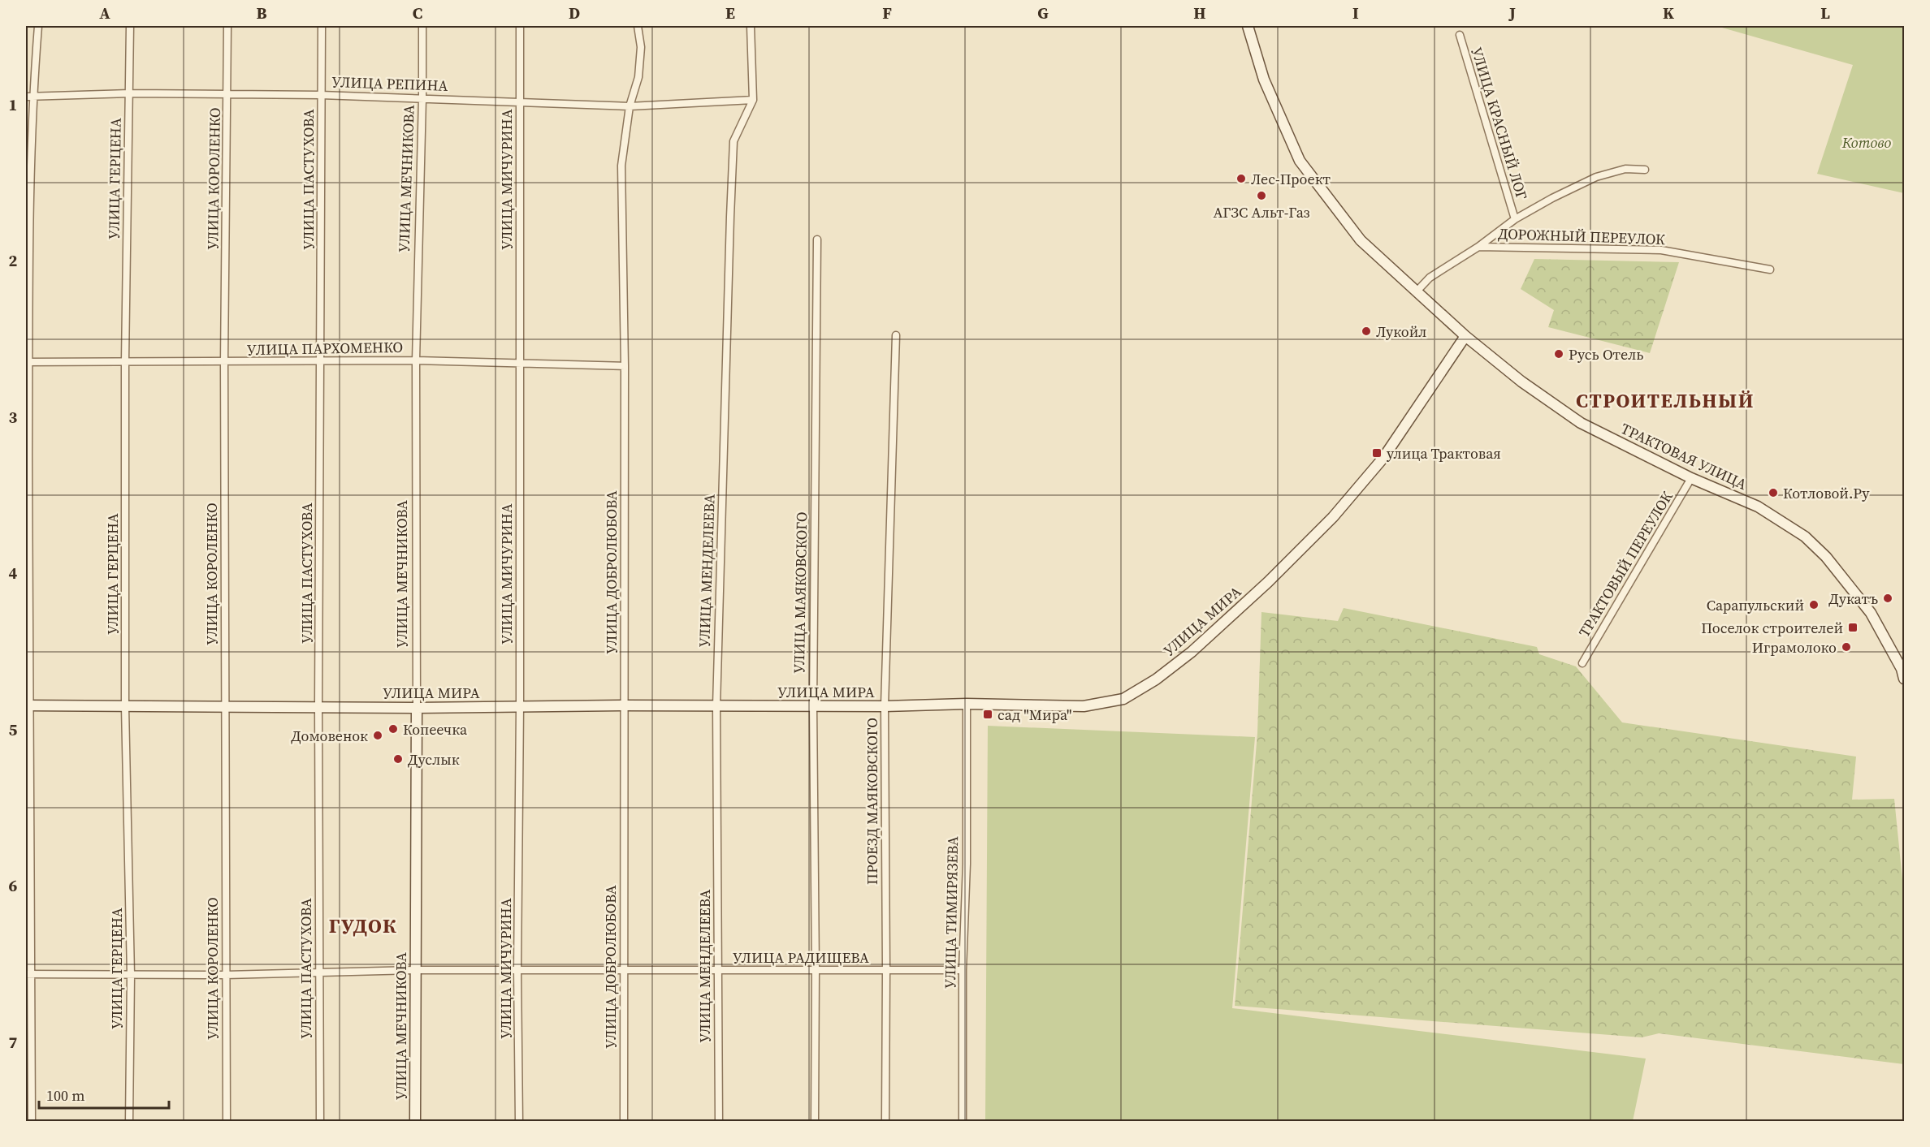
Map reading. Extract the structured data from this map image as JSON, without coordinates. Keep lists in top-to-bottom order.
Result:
{
  "streets": {
    "main road": ["УЛИЦА МЕЧНИКОВА", "ТРАКТОВАЯ УЛИЦА", "УЛИЦА МИРА"],
    "street": [
      "УЛИЦА РЕПИНА",
      "УЛИЦА КРАСНЫЙ ЛОГ",
      "УЛИЦА ГЕРЦЕНА",
      "УЛИЦА КОРОЛЕНКО",
      "УЛИЦА ПАСТУХОВА",
      "УЛИЦА МИЧУРИНА",
      "ДОРОЖНЫЙ ПЕРЕУЛОК",
      "УЛИЦА ПАРХОМЕНКО",
      "ТРАКТОВЫЙ ПЕРЕУЛОК",
      "УЛИЦА МЕНДЕЛЕЕВА",
      "УЛИЦА ДОБРОЛЮБОВА",
      "УЛИЦА МАЯКОВСКОГО",
      "ПРОЕЗД МАЯКОВСКОГО",
      "УЛИЦА ТИМИРЯЗЕВА",
      "УЛИЦА РАДИЩЕВА"
    ]
  },
  "crossings": [
    ["УЛИЦА РЕПИНА", "УЛИЦА ГЕРЦЕНА"],
    ["УЛИЦА РЕПИНА", "УЛИЦА КОРОЛЕНКО"],
    ["УЛИЦА РЕПИНА", "УЛИЦА МЕЧНИКОВА"],
    ["УЛИЦА РЕПИНА", "УЛИЦА ПАСТУХОВА"],
    ["УЛИЦА РЕПИНА", "УЛИЦА МИЧУРИНА"],
    ["УЛИЦА РЕПИНА", "УЛИЦА МЕНДЕЛЕЕВА"],
    ["УЛИЦА РЕПИНА", "УЛИЦА ДОБРОЛЮБОВА"],
    ["УЛИЦА КРАСНЫЙ ЛОГ", "ДОРОЖНЫЙ ПЕРЕУЛОК"],
    ["УЛИЦА КРАСНЫЙ ЛОГ", "ТРАКТОВАЯ УЛИЦА"],
    ["УЛИЦА ГЕРЦЕНА", "УЛИЦА ПАРХОМЕНКО"],
    ["УЛИЦА ГЕРЦЕНА", "УЛИЦА МИРА"],
    ["УЛИЦА ГЕРЦЕНА", "УЛИЦА РАДИЩЕВА"],
    ["УЛИЦА КОРОЛЕНКО", "УЛИЦА ПАРХОМЕНКО"],
    ["УЛИЦА КОРОЛЕНКО", "УЛИЦА МИРА"],
    ["УЛИЦА КОРОЛЕНКО", "УЛИЦА РАДИЩЕВА"],
    ["УЛИЦА МЕЧНИКОВА", "УЛИЦА ПАРХОМЕНКО"],
    ["УЛИЦА МЕЧНИКОВА", "УЛИЦА МИРА"],
    ["УЛИЦА МЕЧНИКОВА", "УЛИЦА РАДИЩЕВА"],
    ["УЛИЦА ПАСТУХОВА", "УЛИЦА ПАРХОМЕНКО"],
    ["УЛИЦА ПАСТУХОВА", "УЛИЦА МИРА"],
    ["УЛИЦА ПАСТУХОВА", "УЛИЦА РАДИЩЕВА"],
    ["УЛИЦА МИЧУРИНА", "УЛИЦА ПАРХОМЕНКО"],
    ["УЛИЦА МИЧУРИНА", "УЛИЦА МИРА"],
    ["УЛИЦА МИЧУРИНА", "УЛИЦА РАДИЩЕВА"],
    ["УЛИЦА ПАРХОМЕНКО", "УЛИЦА ДОБРОЛЮБОВА"],
    ["ТРАКТОВАЯ УЛИЦА", "ТРАКТОВЫЙ ПЕРЕУЛОК"],
    ["ТРАКТОВАЯ УЛИЦА", "УЛИЦА МИРА"],
    ["УЛИЦА МЕНДЕЛЕЕВА", "УЛИЦА МИРА"],
    ["УЛИЦА МЕНДЕЛЕЕВА", "УЛИЦА РАДИЩЕВА"],
    ["УЛИЦА ДОБРОЛЮБОВА", "УЛИЦА МИРА"],
    ["УЛИЦА ДОБРОЛЮБОВА", "УЛИЦА РАДИЩЕВА"],
    ["УЛИЦА МАЯКОВСКОГО", "УЛИЦА МИРА"],
    ["УЛИЦА МАЯКОВСКОГО", "УЛИЦА РАДИЩЕВА"],
    ["УЛИЦА МИРА", "ПРОЕЗД МАЯКОВСКОГО"],
    ["УЛИЦА МИРА", "УЛИЦА ТИМИРЯЗЕВА"],
    ["ПРОЕЗД МАЯКОВСКОГО", "УЛИЦА РАДИЩЕВА"],
    ["УЛИЦА ТИМИРЯЗЕВА", "УЛИЦА РАДИЩЕВА"]
  ],
  "districts": ["СТРОИТЕЛЬНЫЙ", "ГУДОК"],
  "parks": ["Котово"],
  "places": {
    "other": [
      "Лес-Проект",
      "АГЗС Альт-Газ",
      "Лукойл",
      "Русь Отель",
      "Котловой.Ру",
      "Дукатъ",
      "Сарапульский",
      "Играмолоко",
      "Копеечка",
      "Домовенок",
      "Дуслык"
    ],
    "transit": ["улица Трактовая", "Поселок строителей", "сад \"Мира\""]
  },
  "scale_bar": "100 m",
  "grid": {
    "columns": [
      "A",
      "B",
      "C",
      "D",
      "E",
      "F",
      "G",
      "H",
      "I",
      "J",
      "K",
      "L"
    ],
    "rows": [
      "1",
      "2",
      "3",
      "4",
      "5",
      "6",
      "7"
    ]
  }
}
